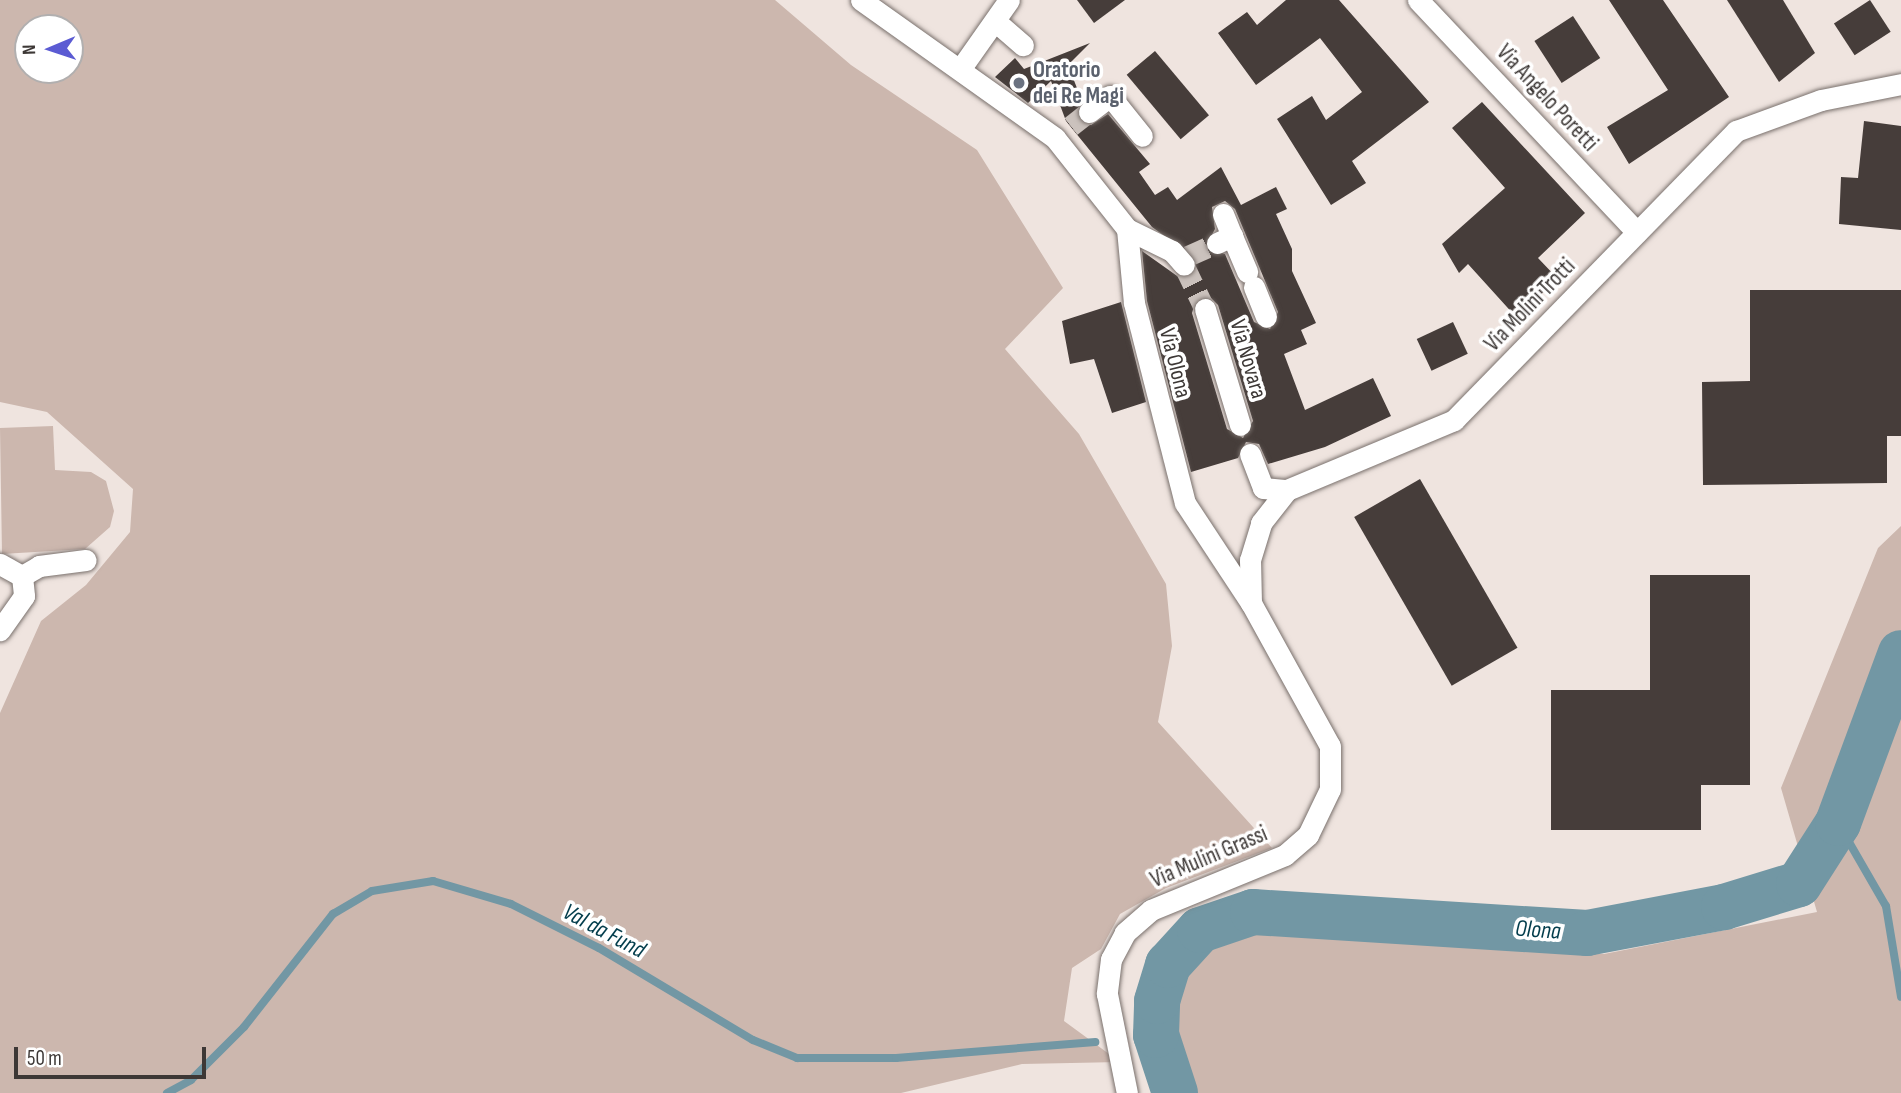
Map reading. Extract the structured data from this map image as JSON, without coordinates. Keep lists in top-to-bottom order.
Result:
{
  "streets": {
    "street": [
      "Via Angelo Poretti",
      "Via Molini Trotti",
      "Via Novara",
      "Via Olona",
      "Via Mulini Grassi"
    ]
  },
  "crossings": [
    ["Via Angelo Poretti", "Via Molini Trotti"],
    ["Via Molini Trotti", "Via Olona"],
    ["Via Molini Trotti", "Via Mulini Grassi"],
    ["Via Olona", "Via Mulini Grassi"]
  ],
  "water": ["Olona", "Val da Fund"],
  "places": ["Oratorio dei Re Magi"],
  "scale_bar": "50 m",
  "north": "left"
}
